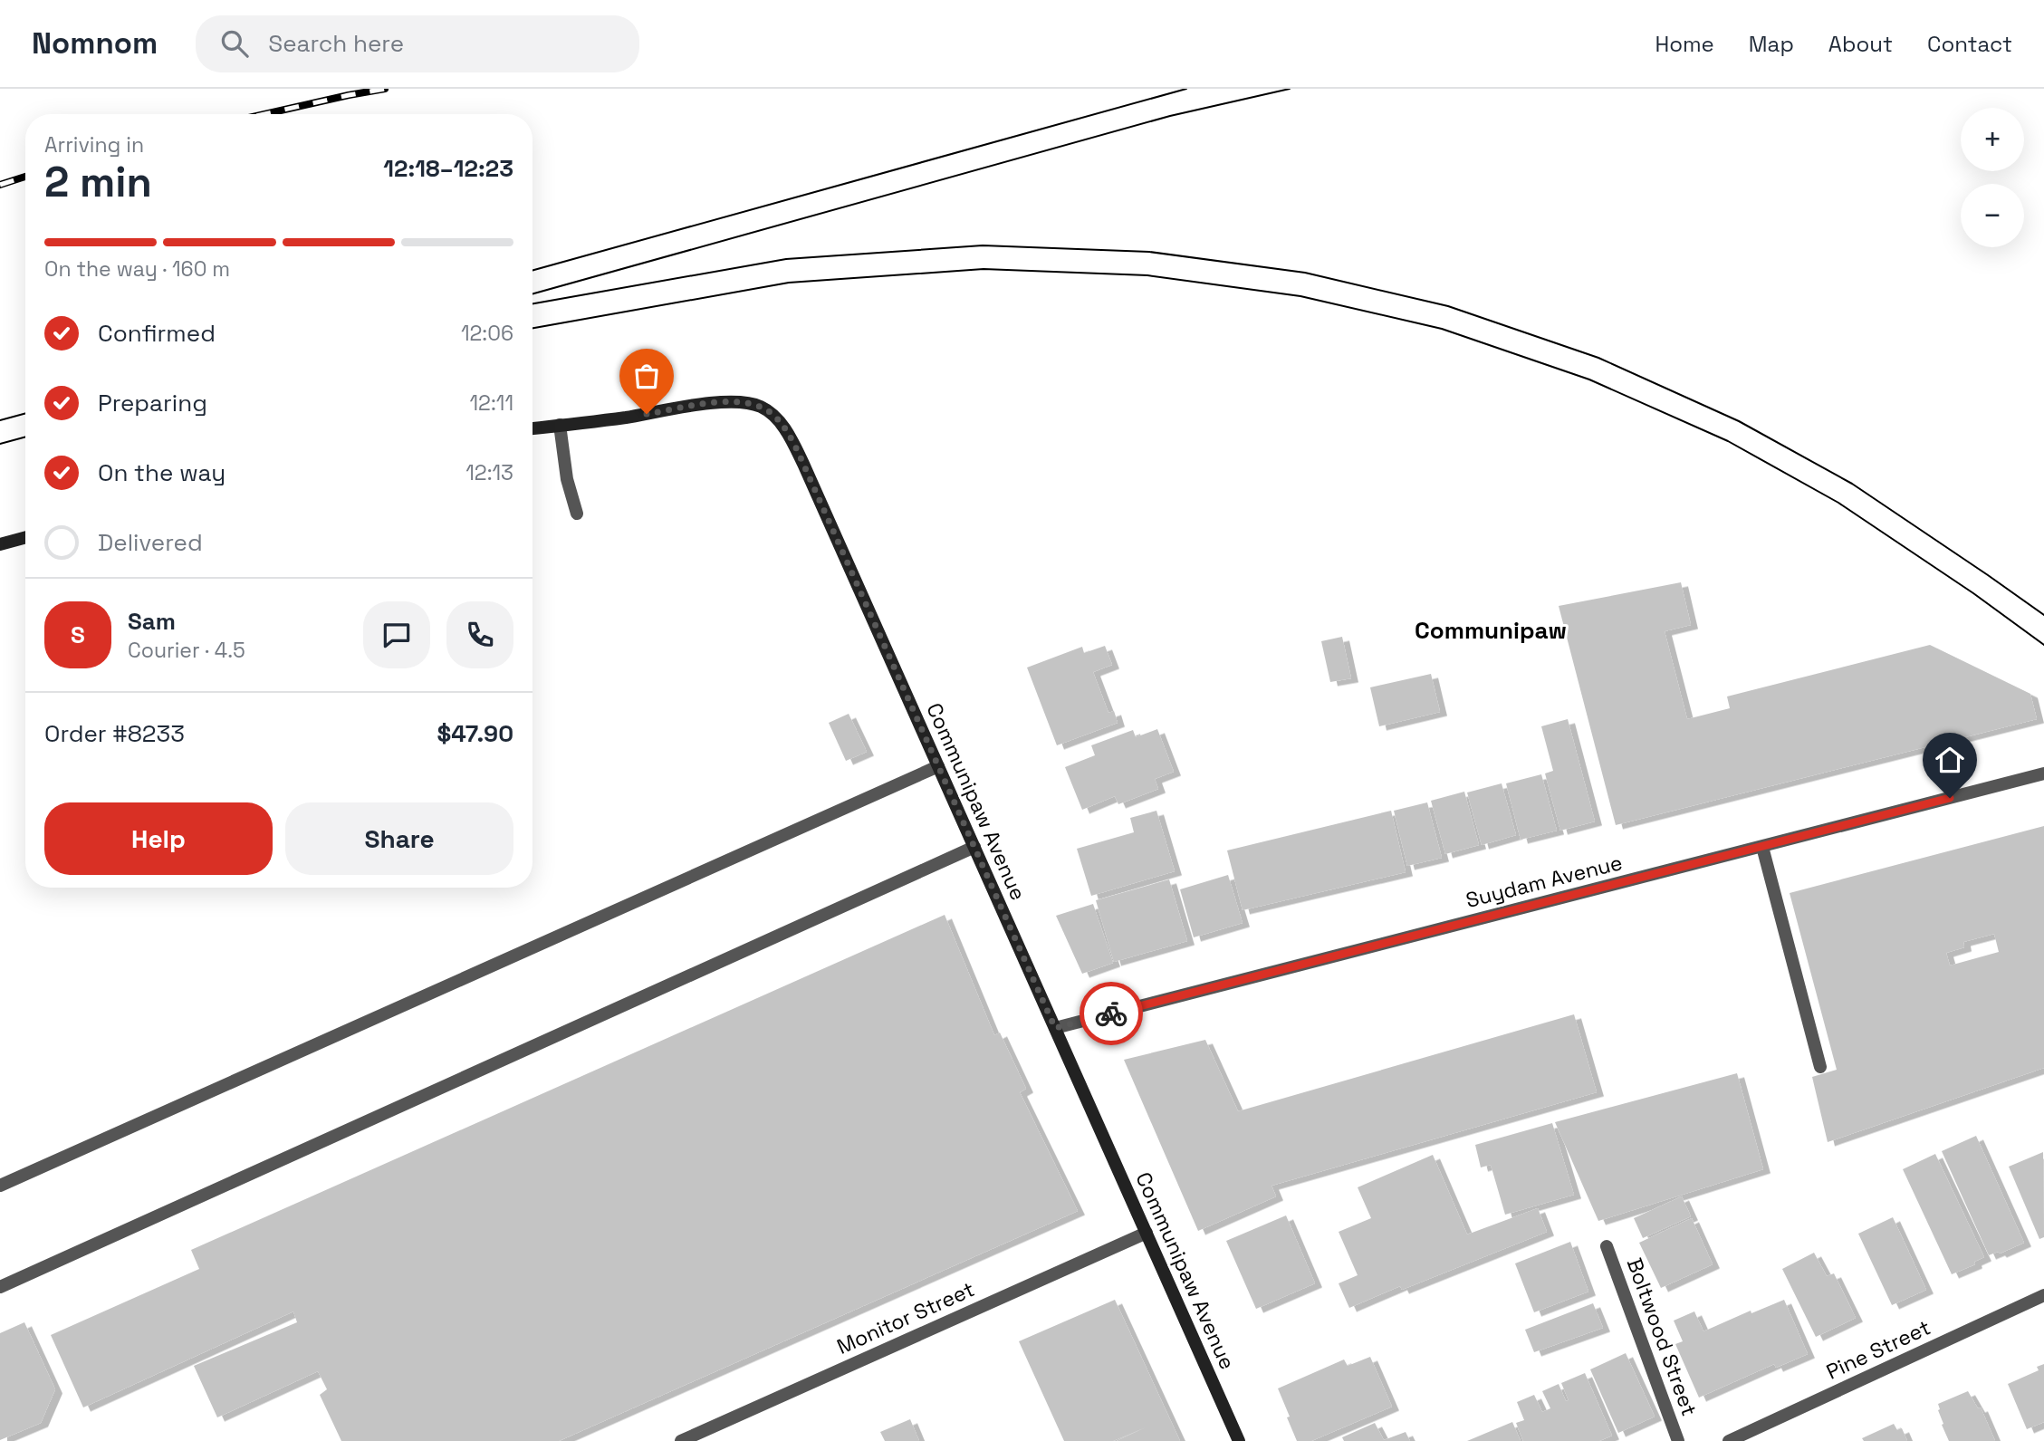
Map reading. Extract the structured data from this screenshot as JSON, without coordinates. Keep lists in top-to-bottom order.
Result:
{
  "streets": {
    "street": [
      "Communipaw Avenue",
      "Suydam Avenue",
      "Monitor Street",
      "Boltwood Street",
      "Pine Street"
    ]
  },
  "crossings": [
    ["Communipaw Avenue", "Suydam Avenue"],
    ["Communipaw Avenue", "Monitor Street"]
  ],
  "districts": ["Communipaw"],
  "page": {
    "header": "Nomnom",
    "search": "Search here",
    "nav": [
      "Home",
      "Map",
      "About",
      "Contact"
    ],
    "map_buttons": ["+", "−"],
    "heading": ["2 min", "Arriving in", "12:18–12:23"],
    "panel": [
      "Sam",
      "Courier · 4.5",
      "Order #8233",
      "$47.90"
    ],
    "bar": "On the way · 160 m",
    "list": [
      ["Confirmed", "12:06"],
      ["Preparing", "12:11"],
      ["On the way", "12:13"],
      "Delivered"
    ],
    "round": "S",
    "buttons": ["Help", "Share"]
  }
}
